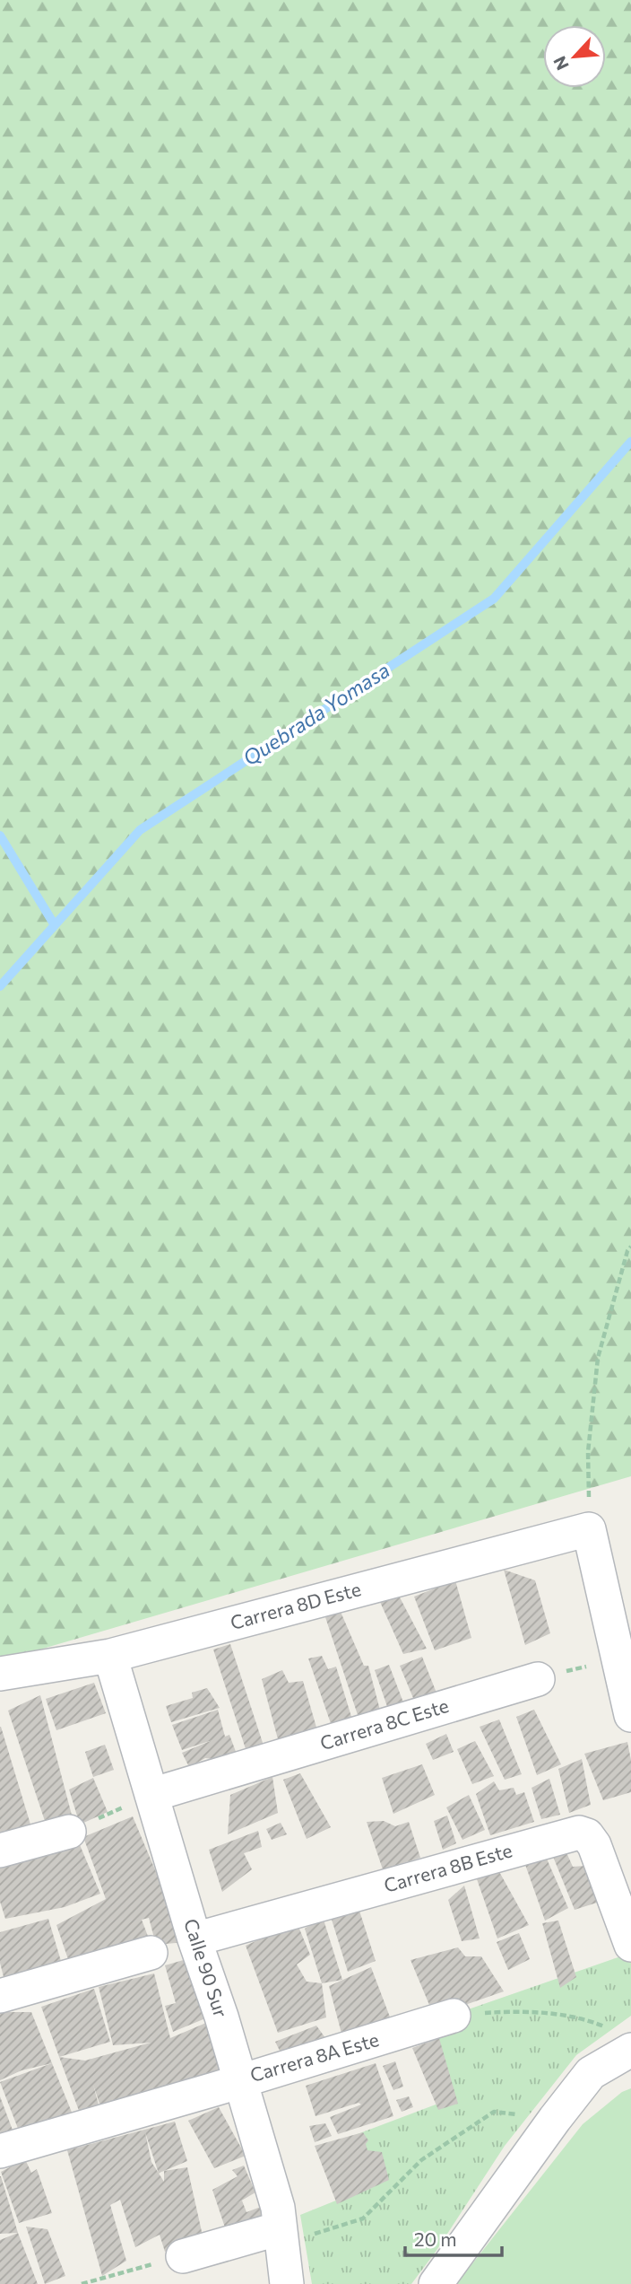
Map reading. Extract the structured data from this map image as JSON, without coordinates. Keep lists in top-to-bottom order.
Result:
{
  "streets": {
    "street": [
      "Carrera 8D Este",
      "Carrera 8C Este",
      "Carrera 8B Este",
      "Calle 90 Sur",
      "Carrera 8A Este"
    ]
  },
  "crossings": [
    ["Carrera 8D Este", "Calle 90 Sur"],
    ["Carrera 8C Este", "Calle 90 Sur"],
    ["Carrera 8B Este", "Calle 90 Sur"],
    ["Calle 90 Sur", "Carrera 8A Este"]
  ],
  "water": ["Quebrada Yomasa"],
  "scale_bar": "20 m",
  "north": "bottom left"
}
